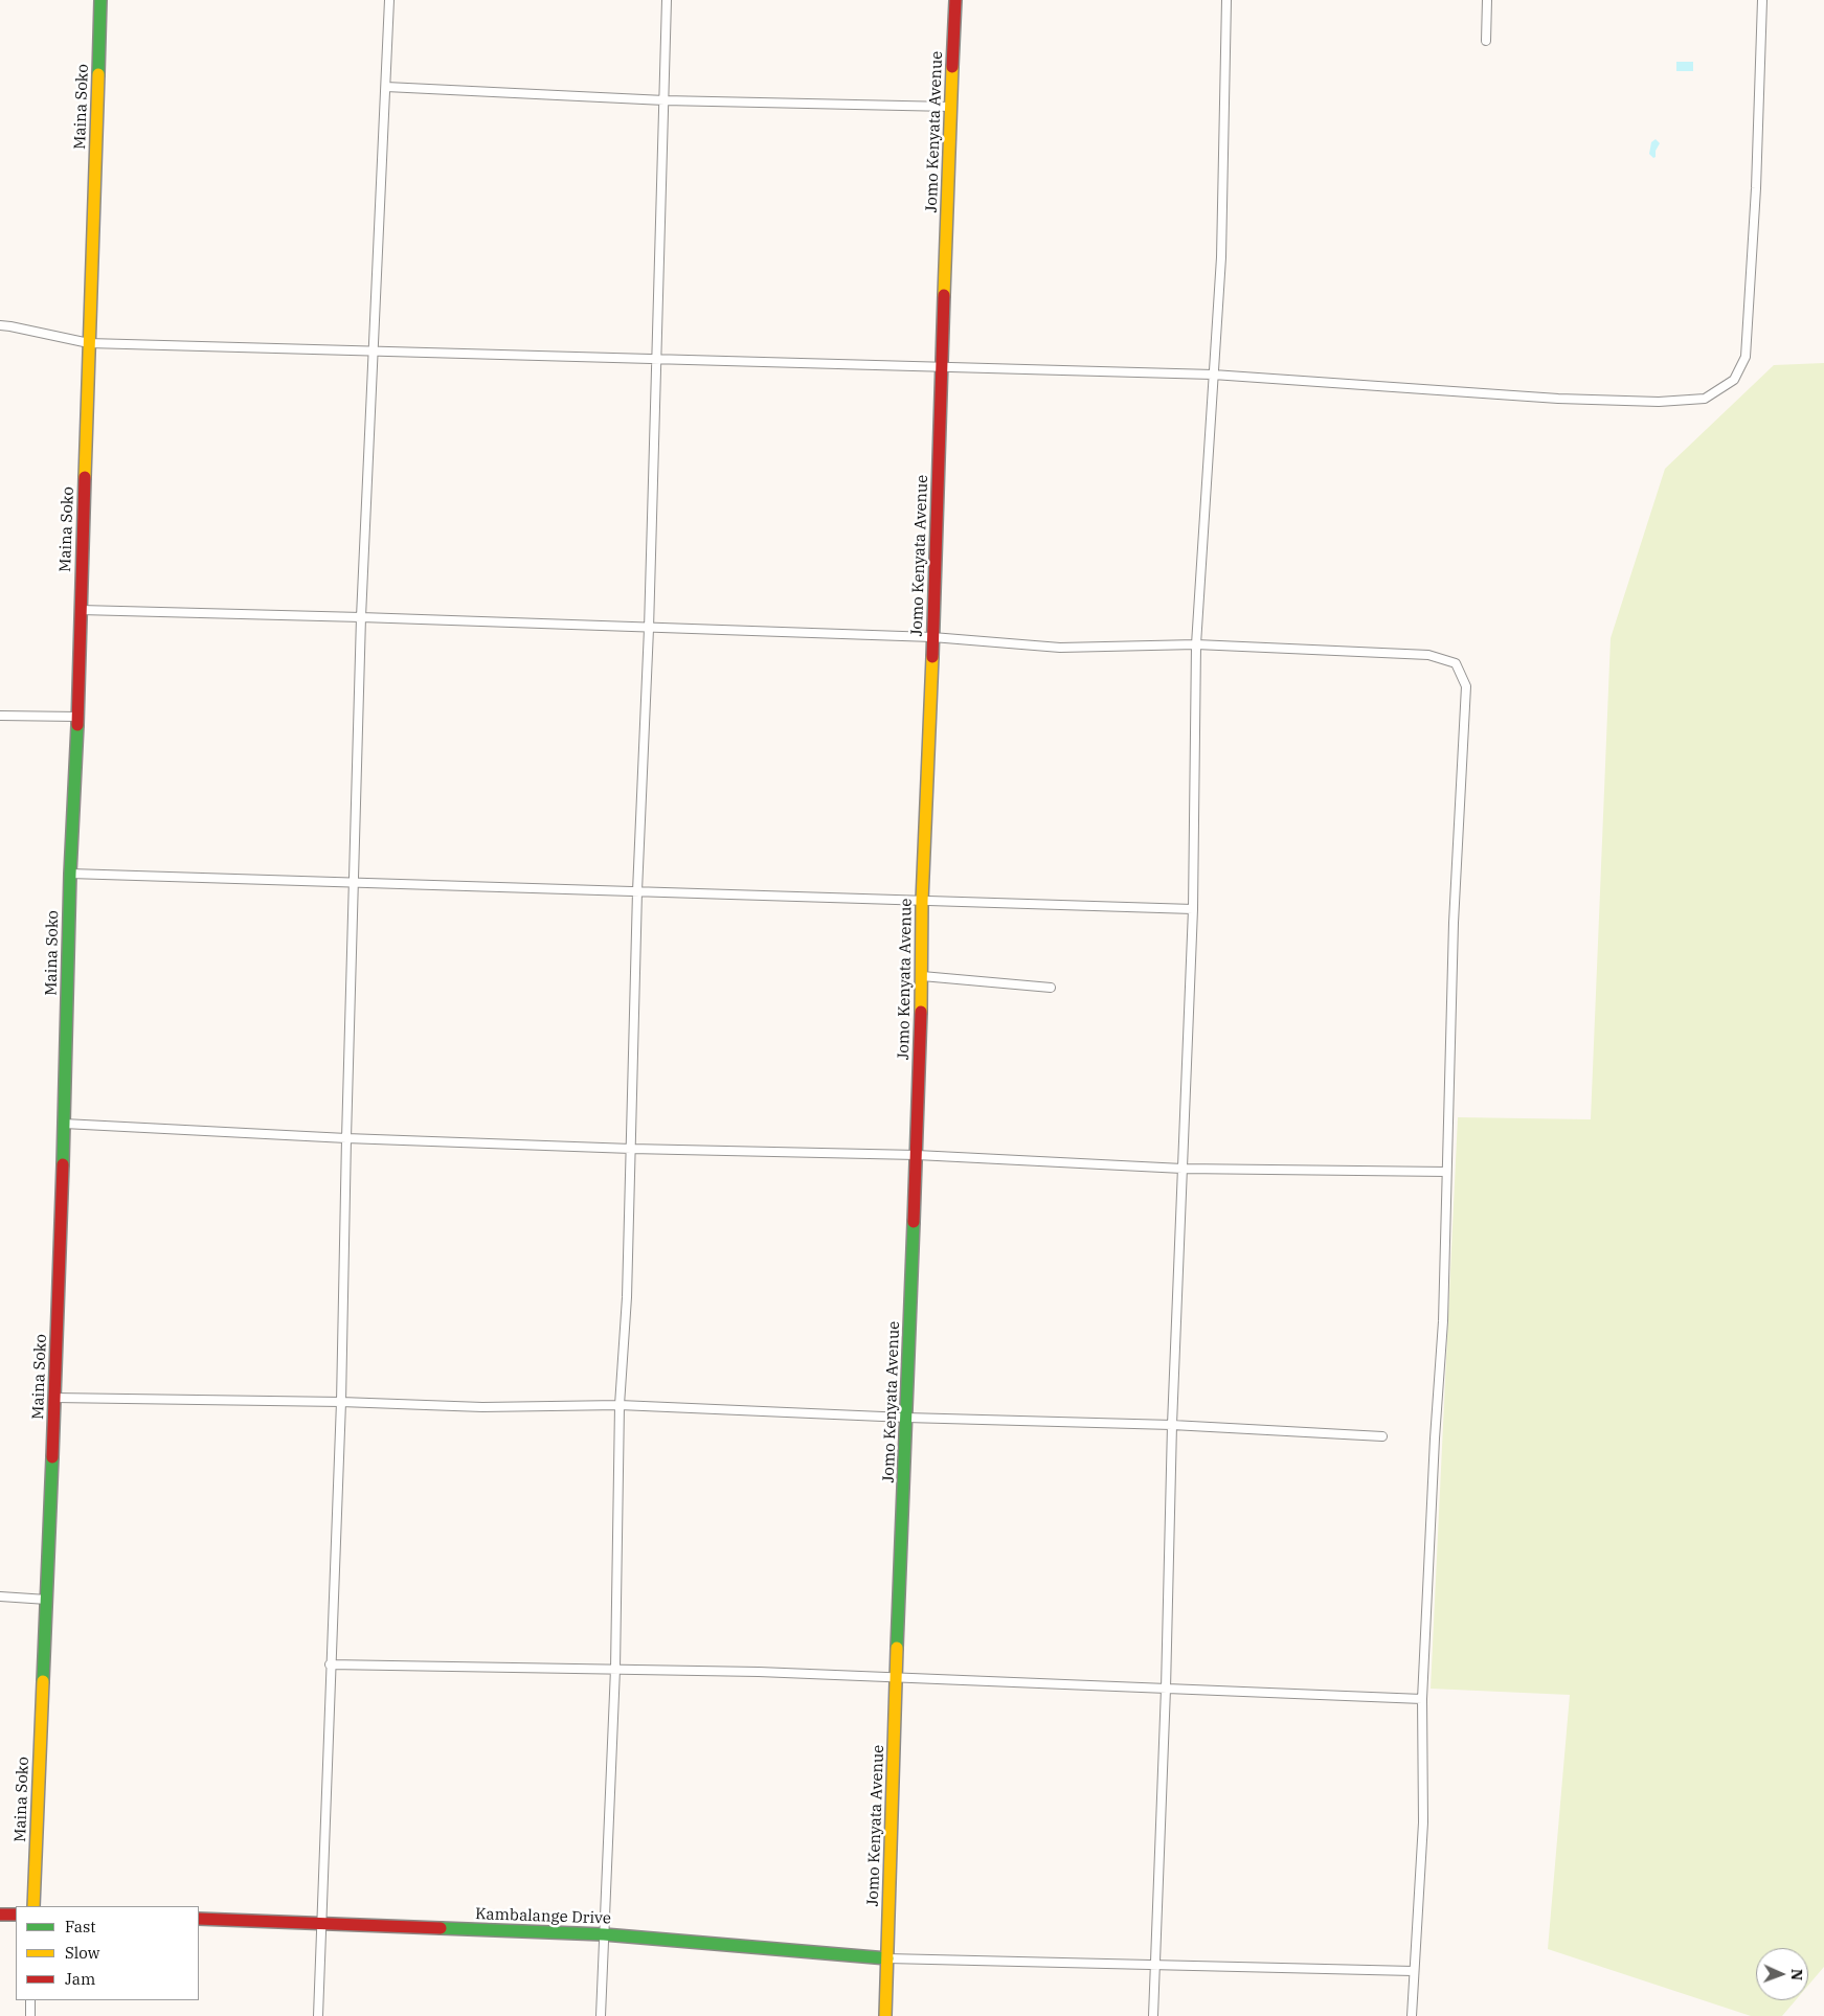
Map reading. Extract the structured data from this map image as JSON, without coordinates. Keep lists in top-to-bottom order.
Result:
{
  "streets": {
    "street": ["Maina Soko", "Jomo Kenyata Avenue", "Kambalange Drive"]
  },
  "crossings": [
    ["Jomo Kenyata Avenue", "Kambalange Drive"]
  ],
  "legend": ["Fast", "Slow", "Jam"],
  "north": "right"
}
